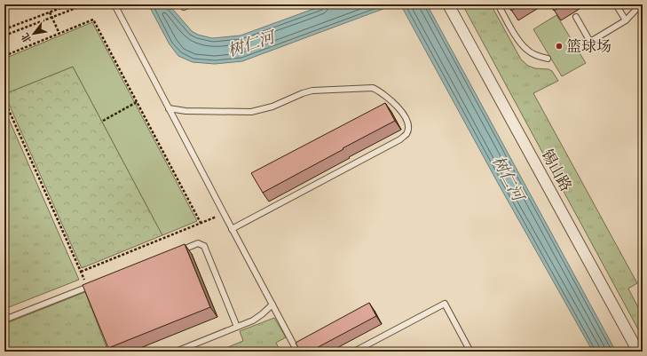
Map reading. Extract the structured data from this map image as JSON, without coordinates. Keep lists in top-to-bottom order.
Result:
{
  "streets": {
    "street": ["锡山路"]
  },
  "water": ["树仁河"],
  "places": ["篮球场"],
  "north": "bottom left"
}
